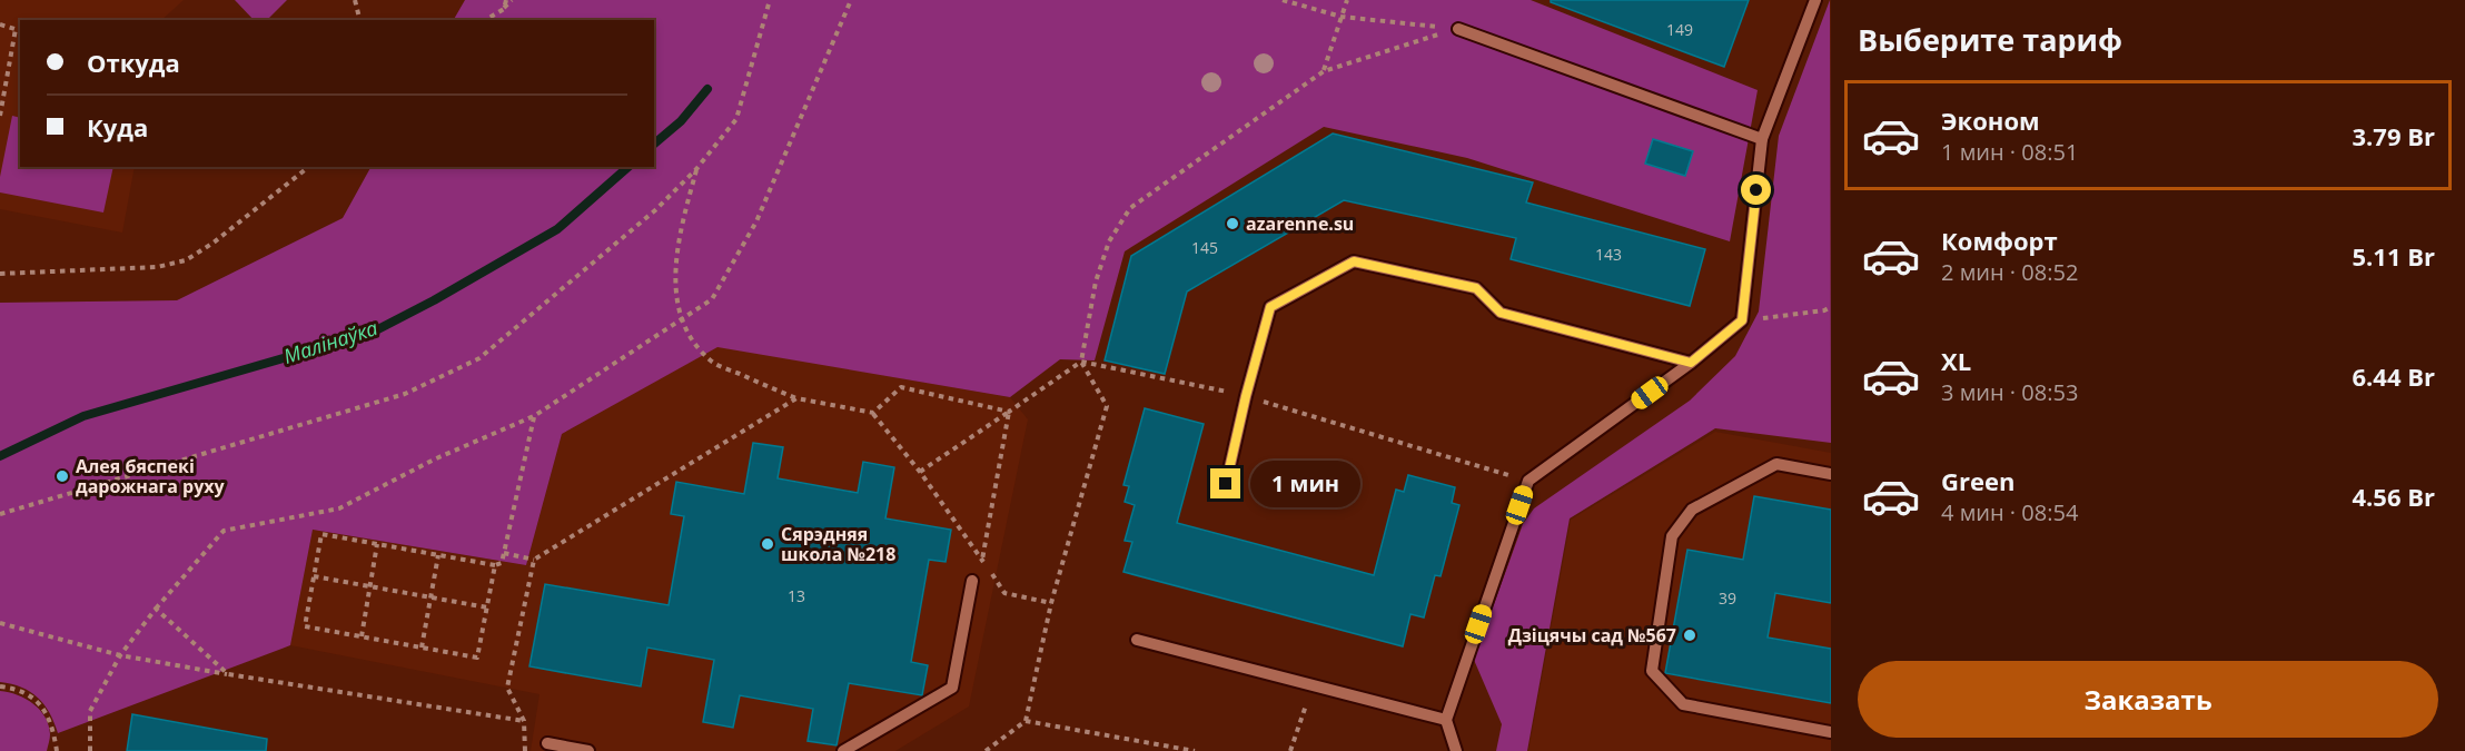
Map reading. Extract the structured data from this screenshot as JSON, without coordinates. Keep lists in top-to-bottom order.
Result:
{
  "water": ["Малінаўка"],
  "places": [
    "azarenne.su",
    "Алея бяспекі дарожнага руху",
    "Сярэдняя школа №218",
    "Дзіцячы сад №567"
  ],
  "house_numbers": [
    "149",
    "145",
    "143",
    "13",
    "39"
  ],
  "page": {
    "heading": "Выберите тариф",
    "banner": ["Откуда", "Куда"],
    "list": [
      {
        "name": "Эконом",
        "note": "1 мин · 08:51",
        "value": "3.79 Br"
      },
      {
        "name": "Комфорт",
        "note": "2 мин · 08:52",
        "value": "5.11 Br"
      },
      {
        "name": "XL",
        "note": "3 мин · 08:53",
        "value": "6.44 Br"
      },
      {
        "name": "Green",
        "note": "4 мин · 08:54",
        "value": "4.56 Br"
      }
    ],
    "bubble": "1 мин",
    "buttons": "Заказать"
  }
}
